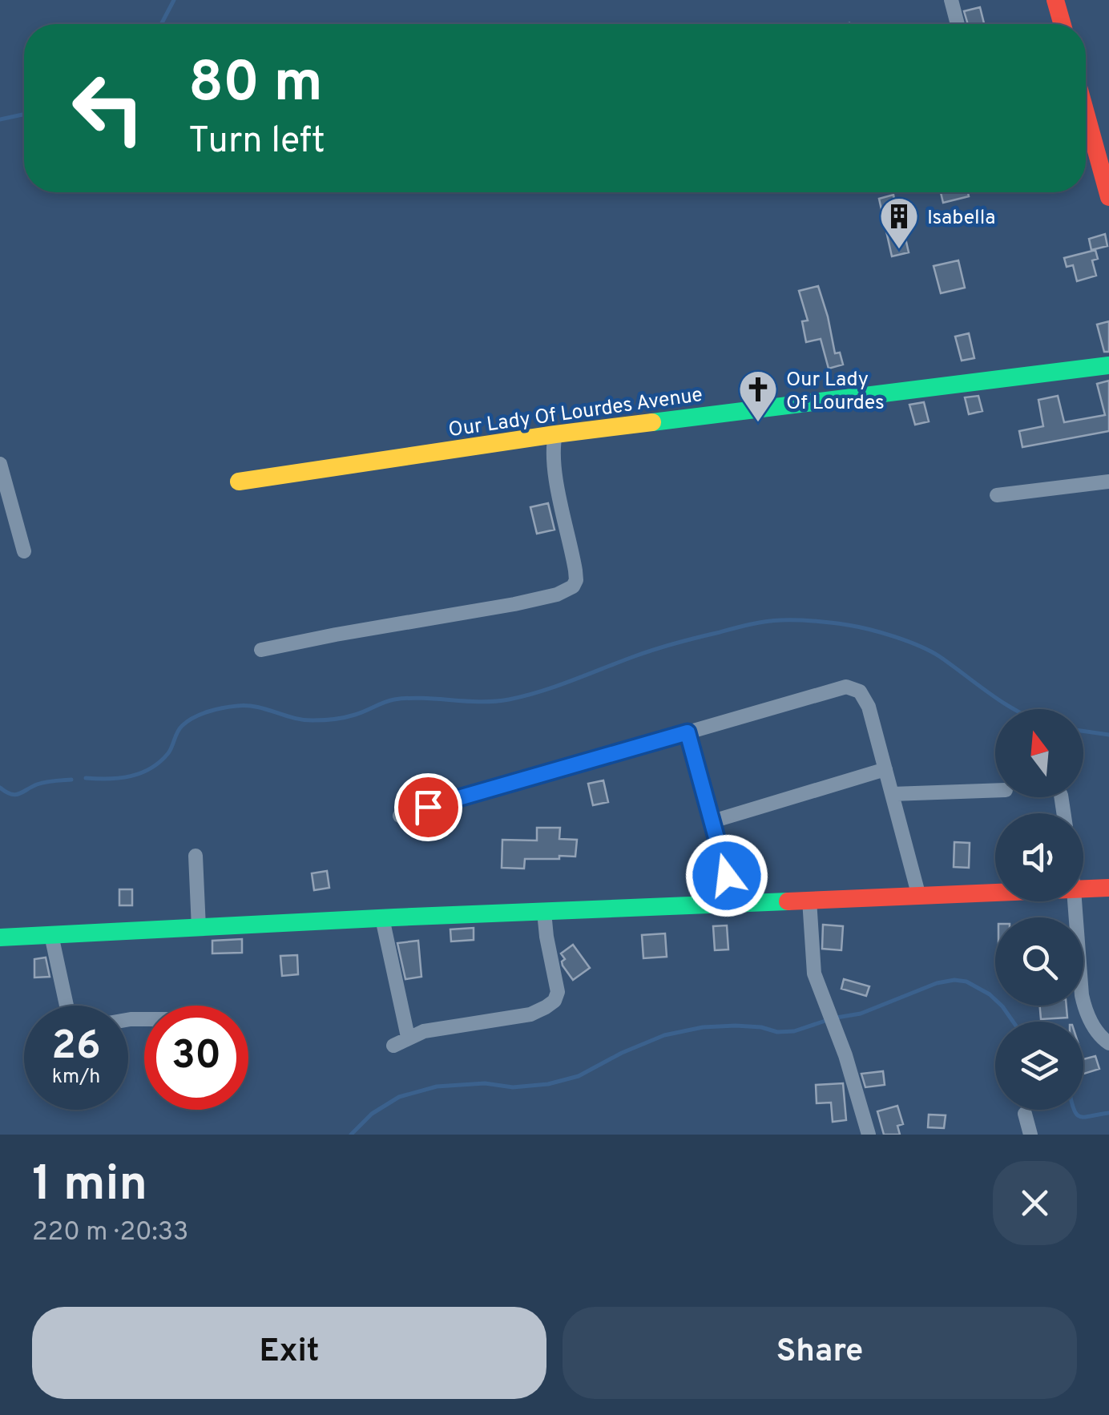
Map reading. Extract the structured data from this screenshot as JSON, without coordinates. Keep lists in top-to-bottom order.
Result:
{
  "streets": {
    "street": ["Our Lady Of Lourdes Avenue"]
  },
  "places": {
    "building": ["Isabella"],
    "church": ["Our Lady Of Lourdes"]
  },
  "north": "top",
  "page": {
    "turn": ["80 m", "Turn left"],
    "speed": "26 km/h",
    "limit": "30",
    "heading": ["1 min", "220 m · 20:33"],
    "buttons": ["Exit", "Share"]
  }
}
